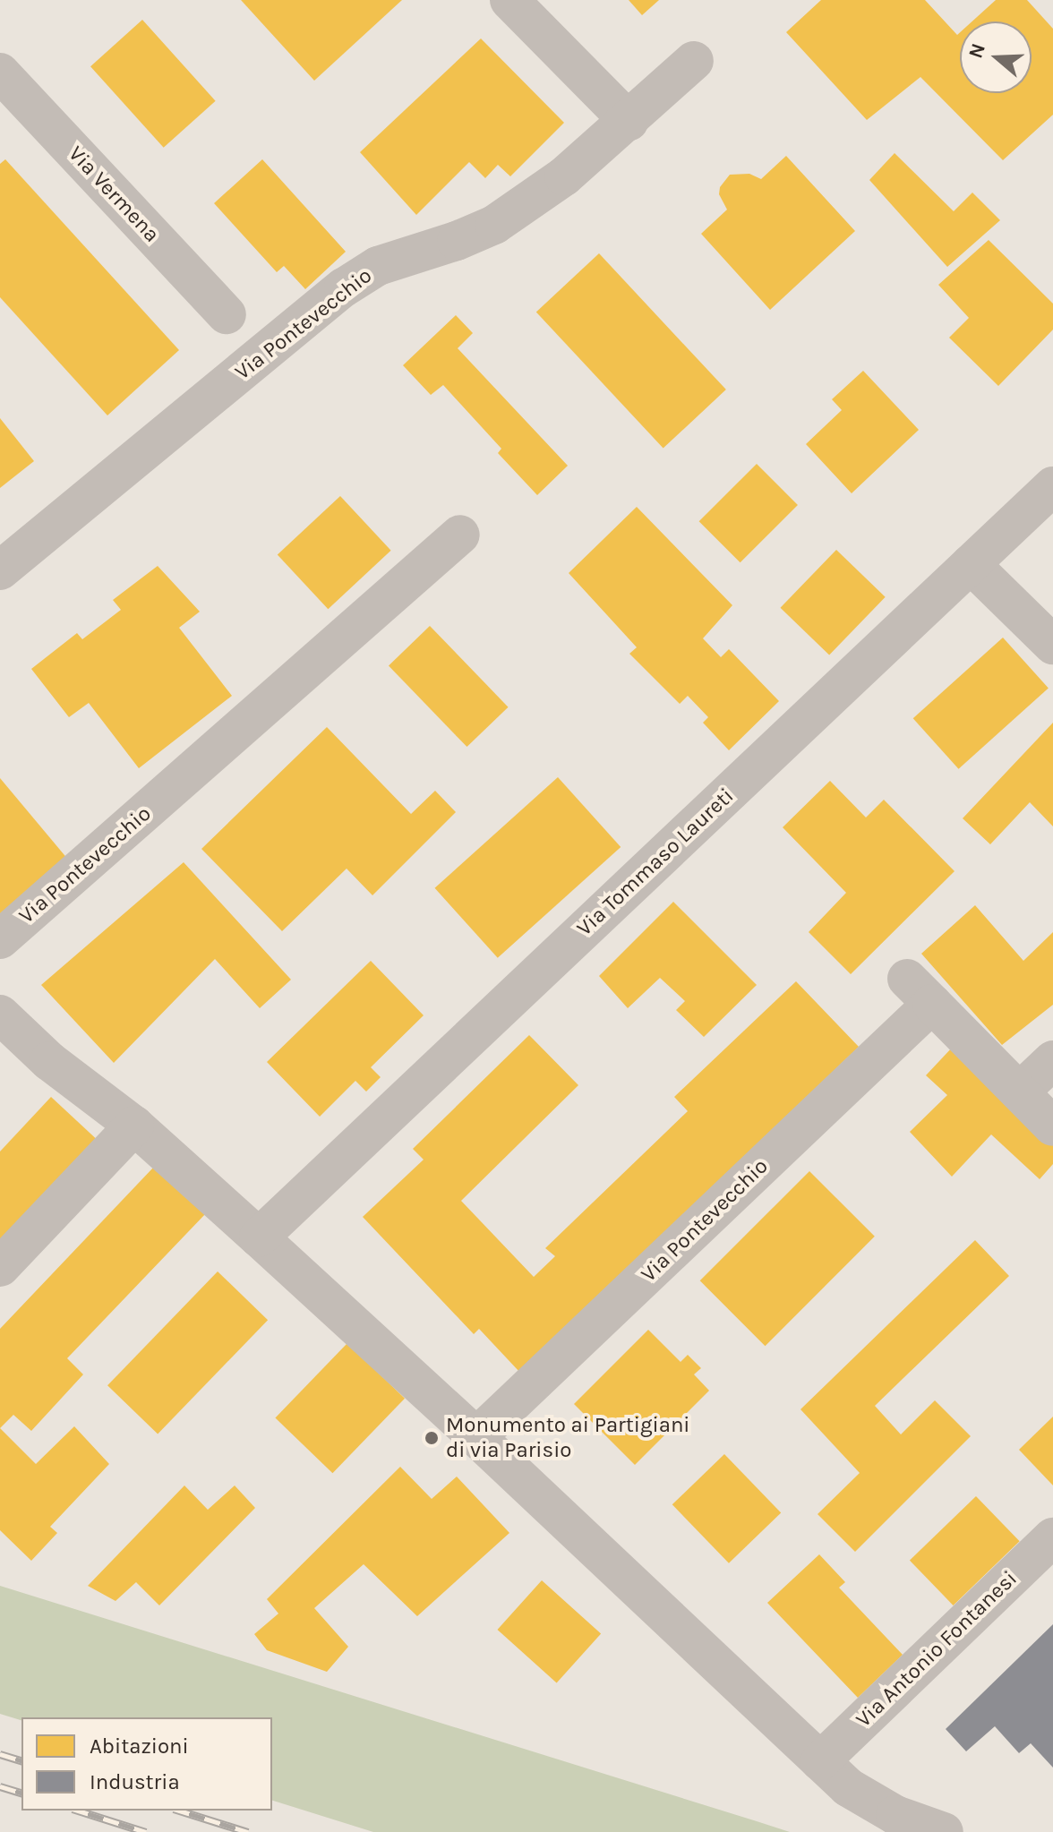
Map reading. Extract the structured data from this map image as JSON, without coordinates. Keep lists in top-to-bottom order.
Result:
{
  "streets": {
    "street": [
      "Via Vermena",
      "Via Pontevecchio",
      "Via Tommaso Laureti",
      "Via Antonio Fontanesi"
    ]
  },
  "places": ["Monumento ai Partigiani di via Parisio"],
  "legend": ["Abitazioni", "Industria"],
  "north": "left"
}
